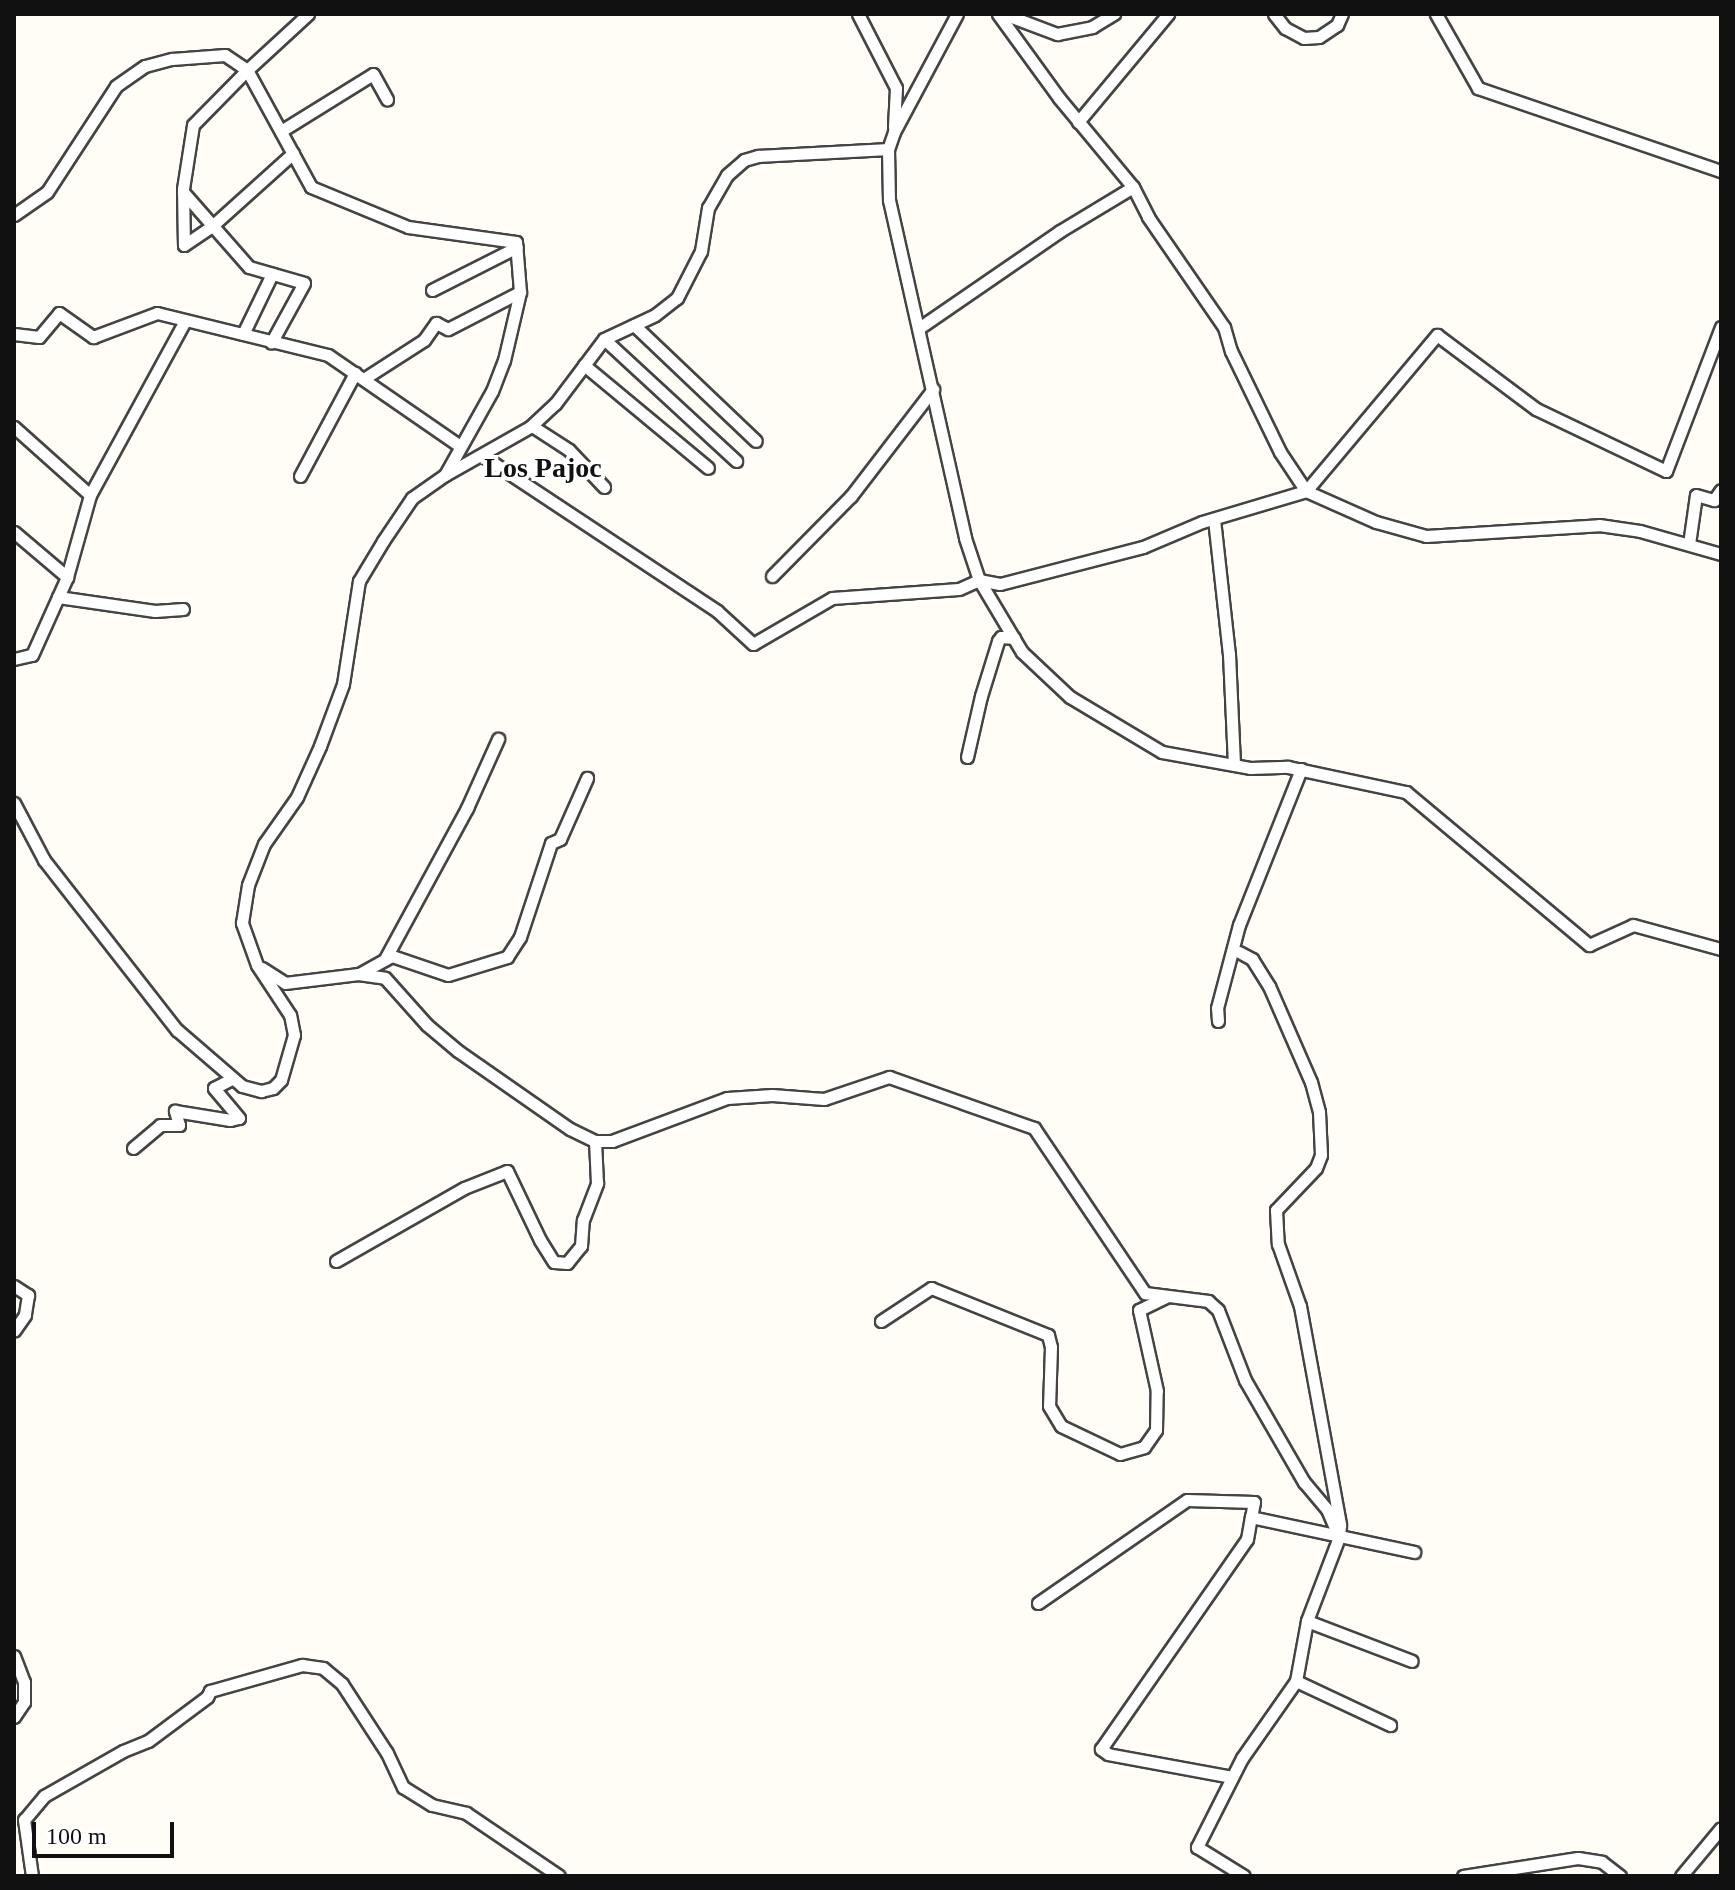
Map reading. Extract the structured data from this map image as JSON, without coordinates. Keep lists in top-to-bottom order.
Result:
{
  "districts": ["Los Pajoc"],
  "scale_bar": "100 m"
}
